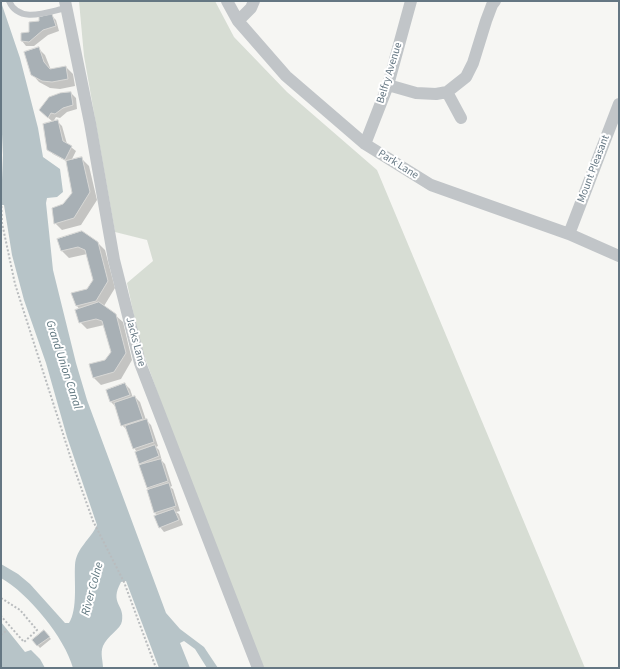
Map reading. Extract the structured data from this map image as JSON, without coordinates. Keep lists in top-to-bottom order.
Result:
{
  "streets": {
    "street": [
      "Belfry Avenue",
      "Park Lane",
      "Mount Pleasant",
      "Jacks Lane"
    ]
  },
  "crossings": [
    ["Belfry Avenue", "Park Lane"],
    ["Park Lane", "Mount Pleasant"]
  ],
  "water": ["Grand Union Canal", "River Colne"]
}
